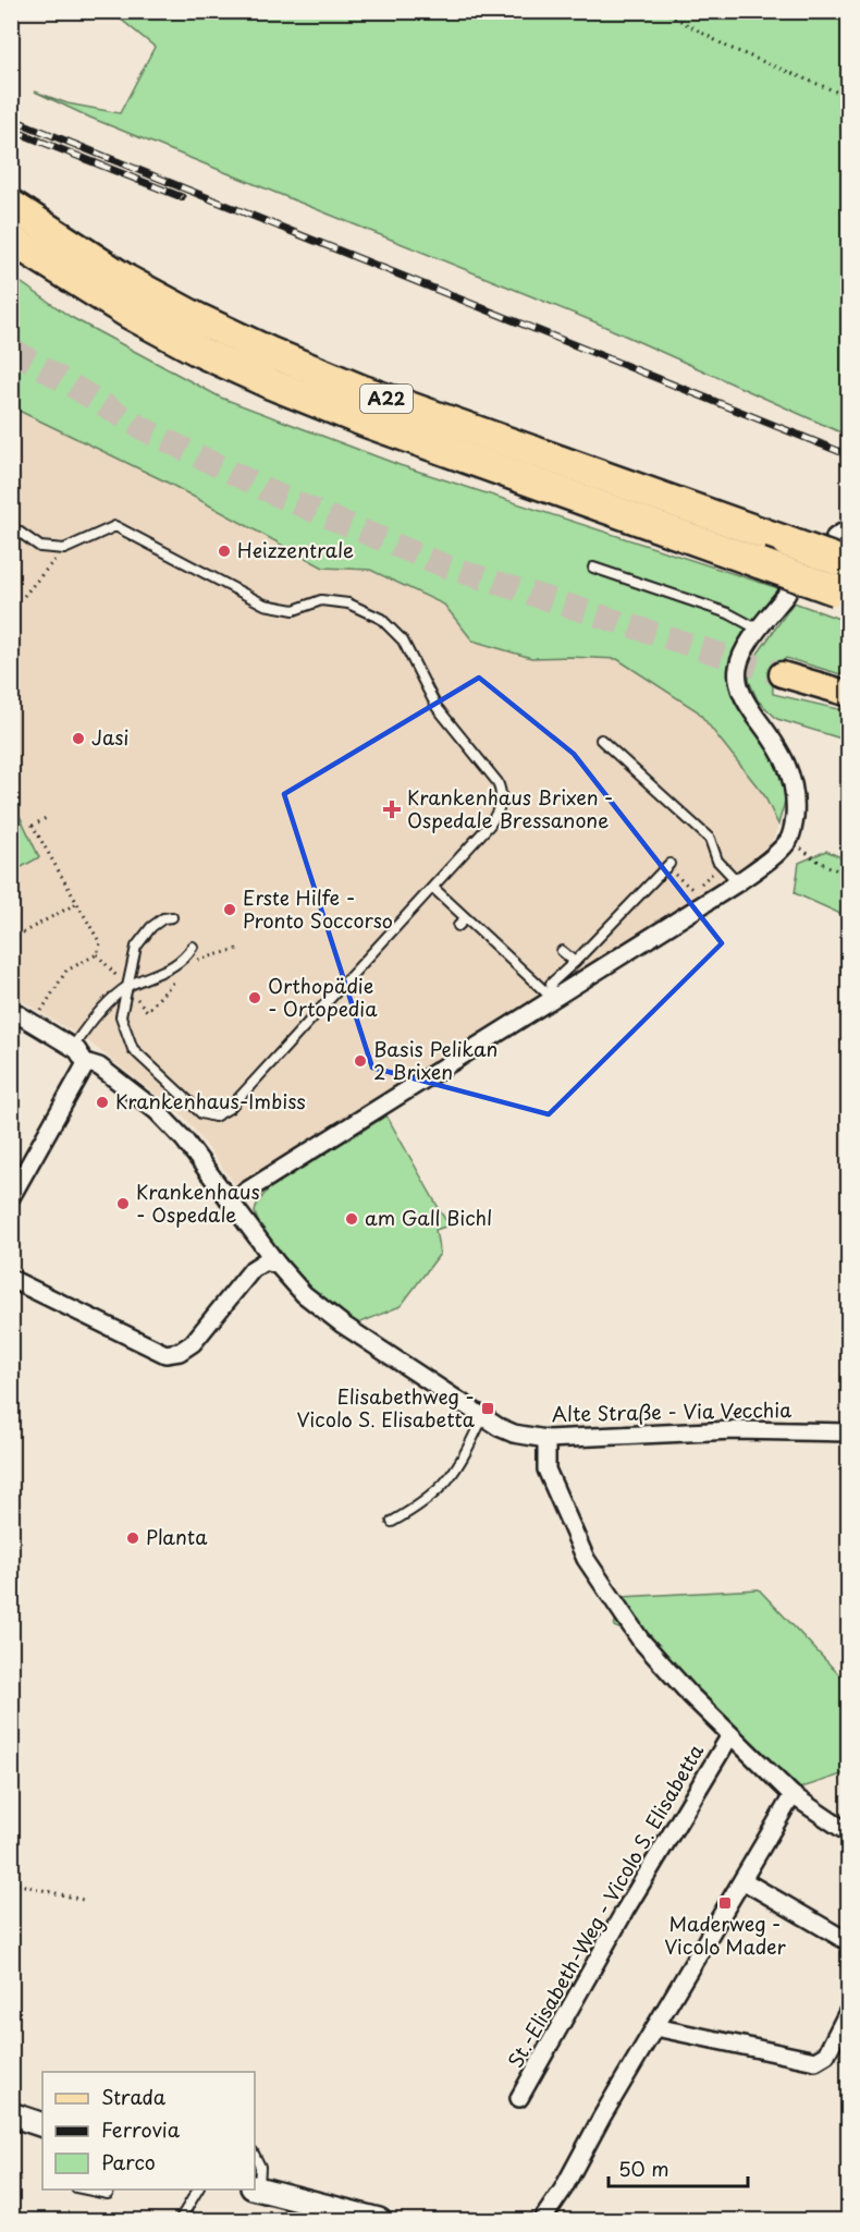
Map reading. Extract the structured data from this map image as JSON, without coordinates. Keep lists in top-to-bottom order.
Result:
{
  "streets": {
    "highway": ["A22"],
    "street": ["Alte Straße - Via Vecchia", "St.-Elisabeth-Weg - Vicolo S. Elisabetta"]
  },
  "crossings": [
    ["Alte Straße - Via Vecchia", "St.-Elisabeth-Weg - Vicolo S. Elisabetta"]
  ],
  "places": {
    "other": [
      "Heizzentrale",
      "Jasi",
      "Erste Hilfe - Pronto Soccorso",
      "Orthopädie - Ortopedia",
      "Basis Pelikan 2 Brixen",
      "Krankenhaus-Imbiss",
      "Krankenhaus - Ospedale",
      "am Gall Bichl",
      "Planta"
    ],
    "health": ["Krankenhaus Brixen - Ospedale Bressanone"],
    "transit": ["Elisabethweg - Vicolo S. Elisabetta", "Maderweg - Vicolo Mader"]
  },
  "legend": ["Strada", "Ferrovia", "Parco"],
  "scale_bar": "50 m"
}
